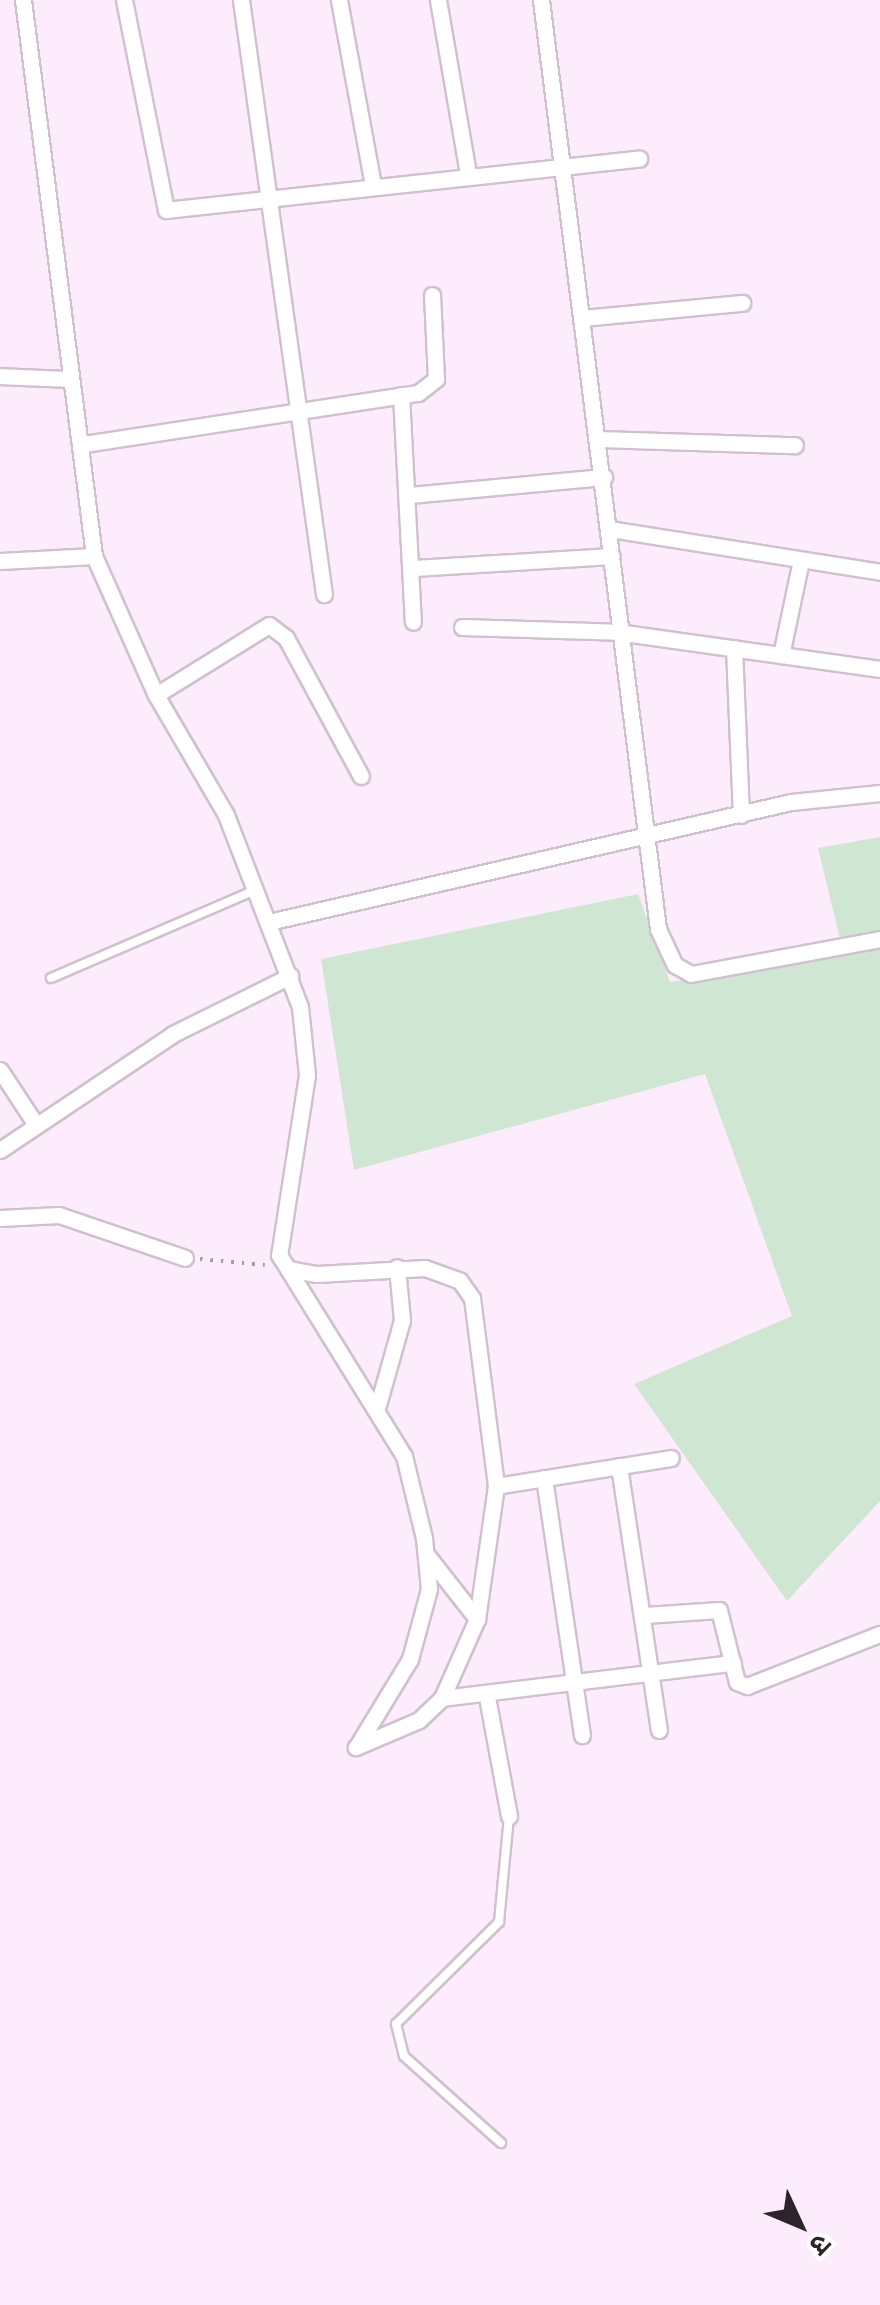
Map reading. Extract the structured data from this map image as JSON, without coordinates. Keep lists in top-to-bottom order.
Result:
{
  "north": "bottom right"
}
